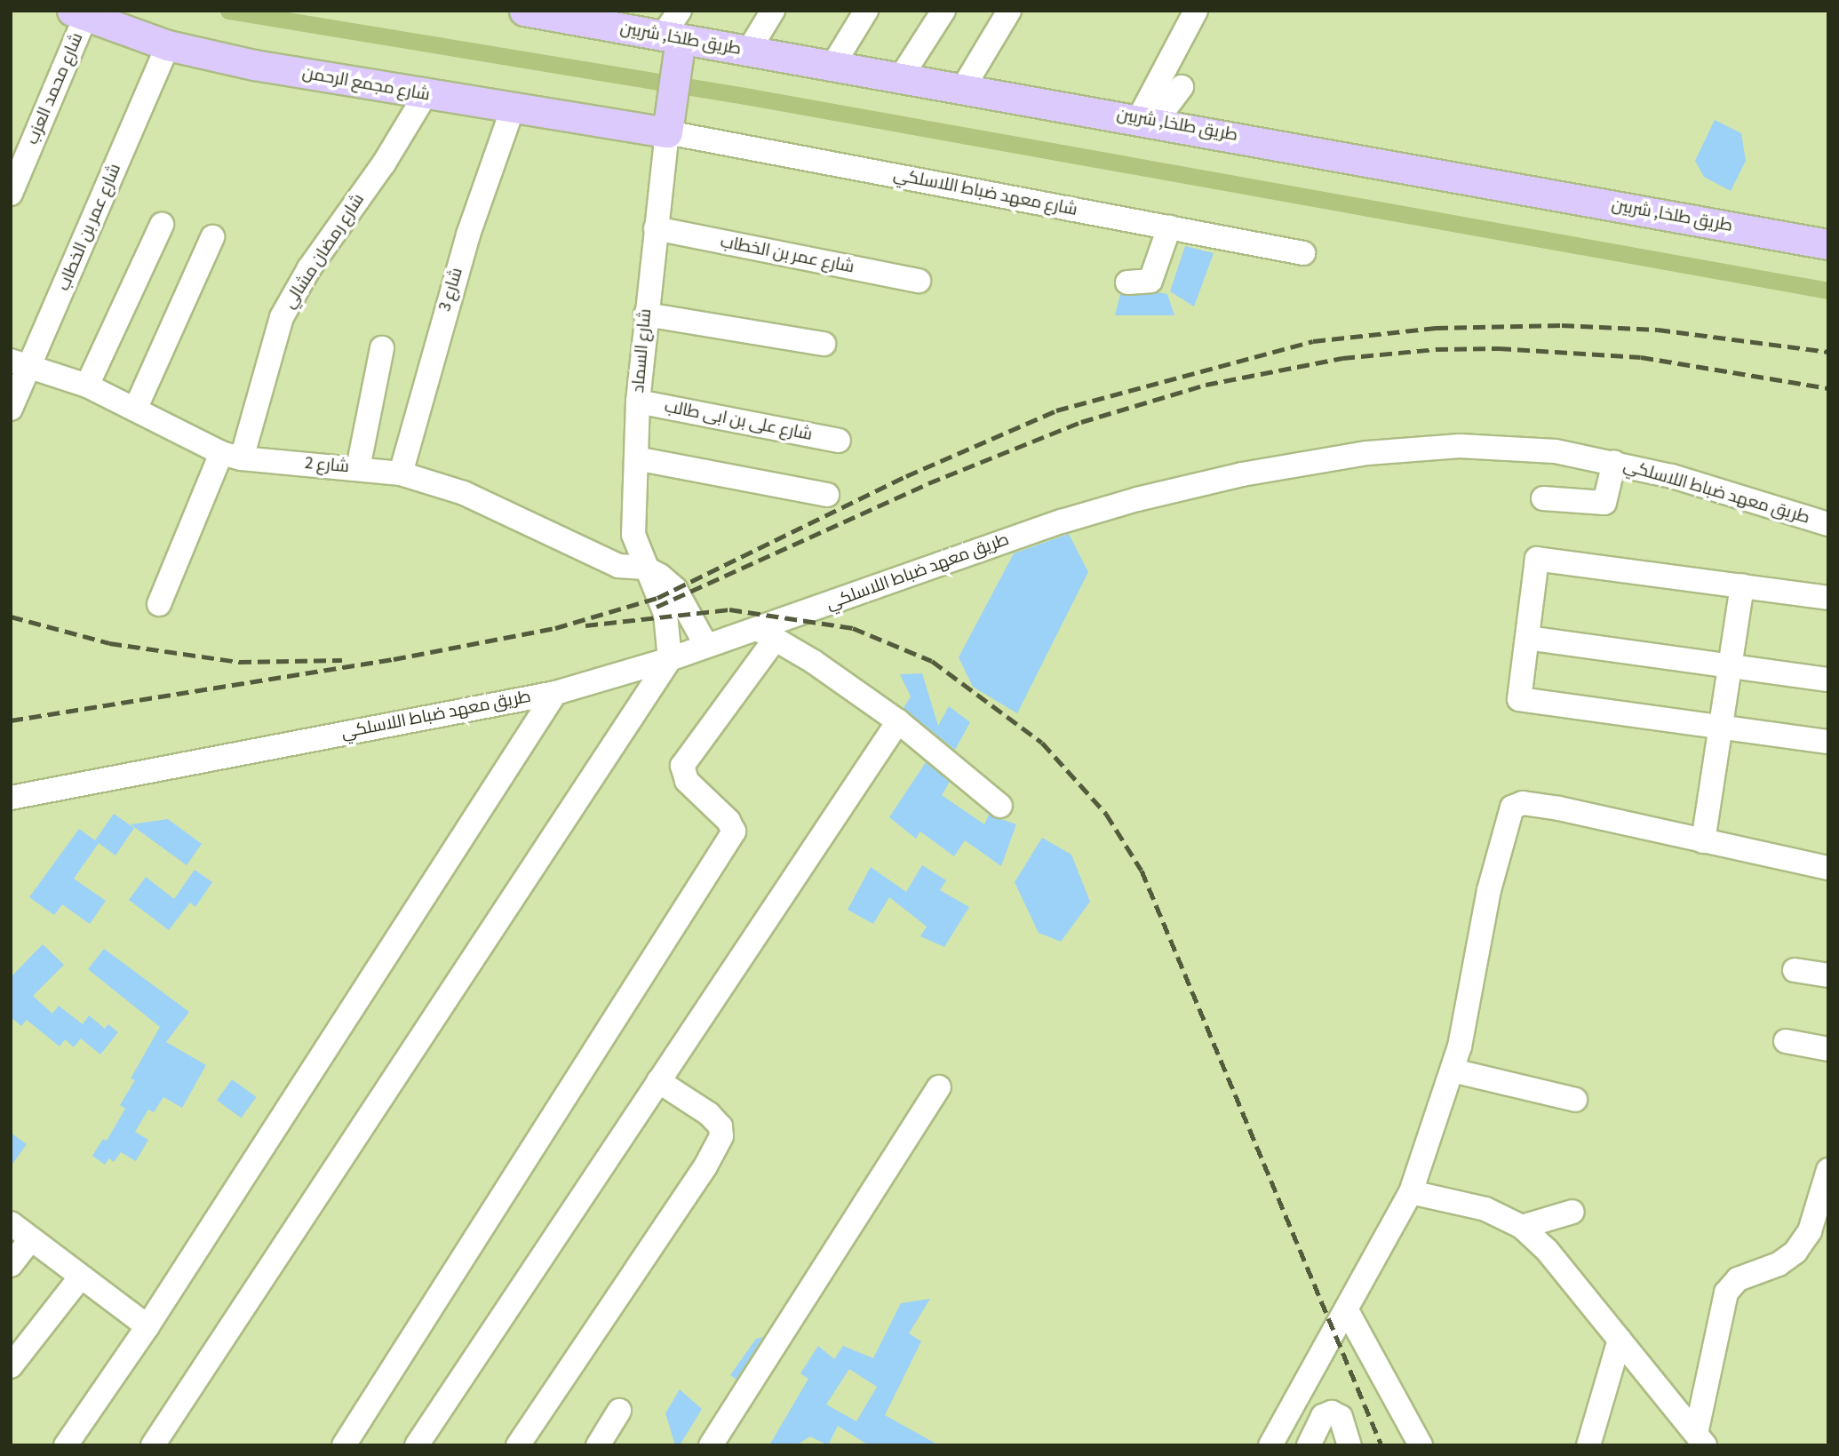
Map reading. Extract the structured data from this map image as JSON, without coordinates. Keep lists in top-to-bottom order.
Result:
{
  "streets": {
    "main road": ["طريق طلخا, شربين", "شارع مجمع الرحمن"],
    "street": [
      "شارع محمد العزب",
      "شارع معهد ضباط اللاسلكي",
      "شارع عمر بن الخطاب",
      "شارع رمضان مشالي",
      "شارع 3",
      "شارع السماد",
      "شارع على بن ابى طالب",
      "شارع 2",
      "طريق معهد ضباط اللاسلكي"
    ]
  },
  "crossings": [
    ["شارع مجمع الرحمن", "شارع محمد العزب"],
    ["شارع مجمع الرحمن", "شارع معهد ضباط اللاسلكي"],
    ["شارع مجمع الرحمن", "شارع عمر بن الخطاب"],
    ["شارع مجمع الرحمن", "شارع رمضان مشالي"],
    ["شارع مجمع الرحمن", "شارع 3"],
    ["شارع مجمع الرحمن", "شارع السماد"],
    ["شارع معهد ضباط اللاسلكي", "شارع السماد"],
    ["شارع عمر بن الخطاب", "شارع السماد"],
    ["شارع عمر بن الخطاب", "شارع 2"],
    ["شارع رمضان مشالي", "شارع 2"],
    ["شارع 3", "شارع 2"],
    ["شارع السماد", "شارع على بن ابى طالب"],
    ["شارع السماد", "شارع 2"],
    ["شارع السماد", "طريق معهد ضباط اللاسلكي"]
  ]
}
